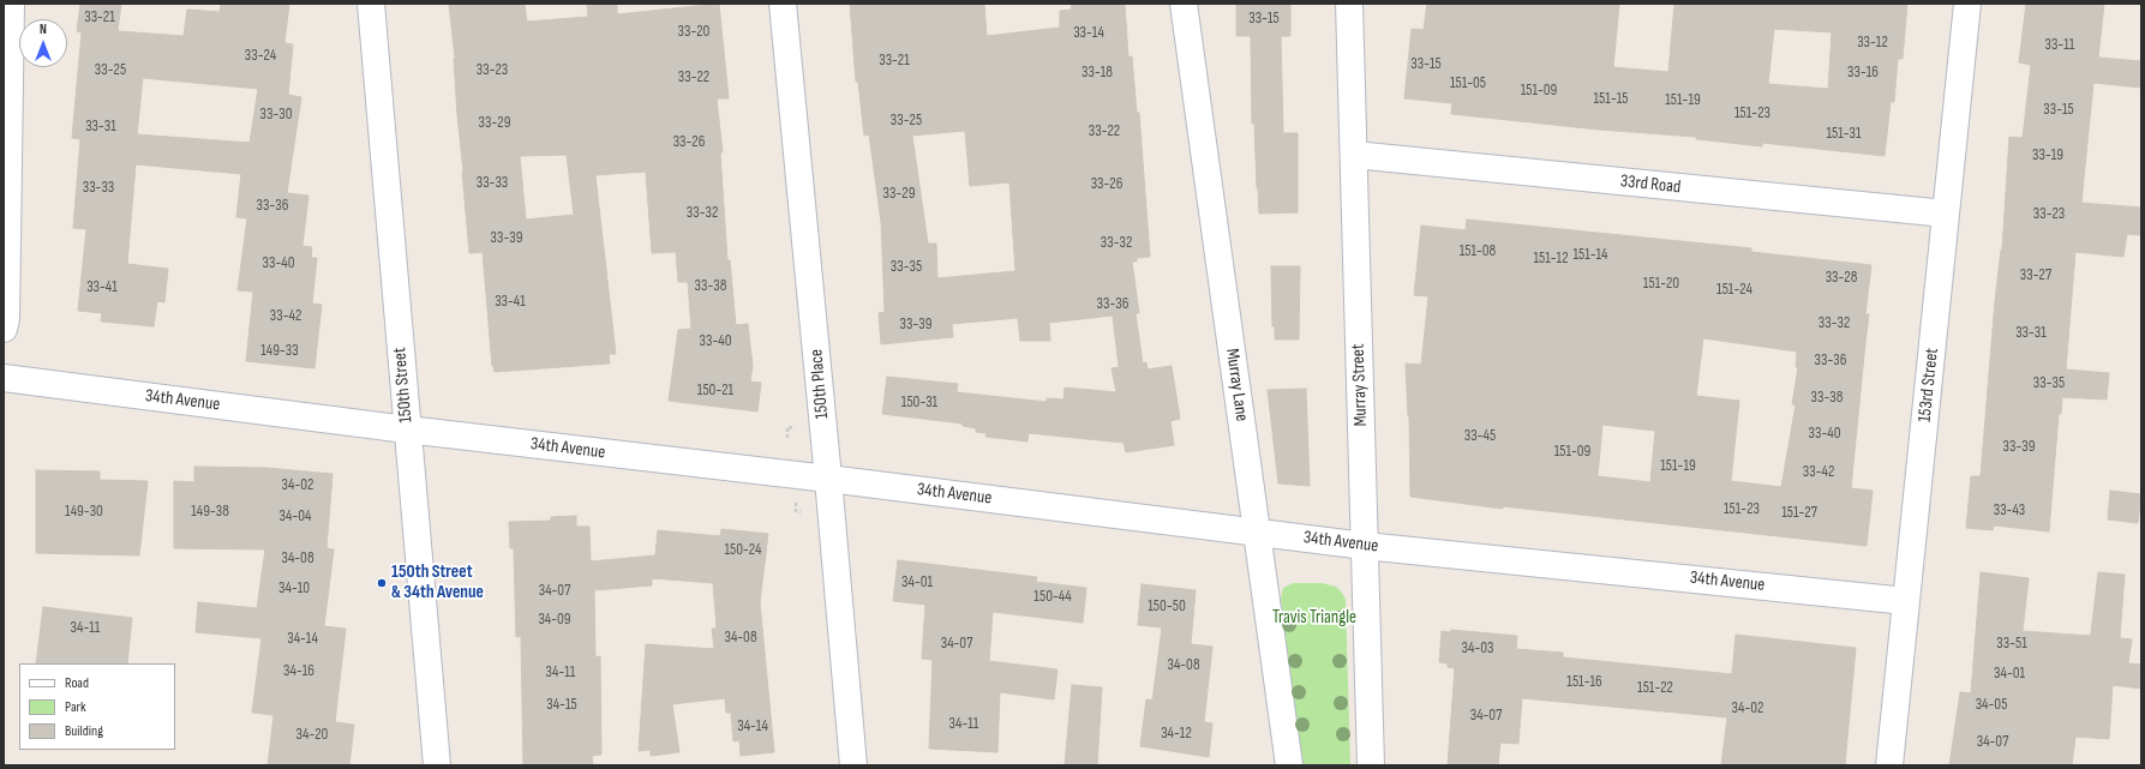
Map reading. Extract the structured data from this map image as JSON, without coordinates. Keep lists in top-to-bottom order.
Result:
{
  "streets": {
    "street": [
      "33rd Road",
      "150th Place",
      "150th Street",
      "Murray Lane",
      "Murray Street",
      "153rd Street",
      "34th Avenue"
    ]
  },
  "crossings": [
    ["33rd Road", "Murray Street"],
    ["33rd Road", "153rd Street"],
    ["150th Place", "34th Avenue"],
    ["150th Street", "34th Avenue"],
    ["Murray Lane", "34th Avenue"],
    ["Murray Street", "34th Avenue"],
    ["153rd Street", "34th Avenue"]
  ],
  "parks": ["Travis Triangle"],
  "places": ["150th Street & 34th Avenue"],
  "house_numbers": [
    "33-21",
    "33-15",
    "33-20",
    "33-14",
    "33-12",
    "33-11",
    "33-24",
    "33-21",
    "33-15",
    "33-25",
    "33-23",
    "33-18",
    "33-16",
    "33-22",
    "151-05",
    "151-09",
    "151-15",
    "151-19",
    "33-15",
    "151-23",
    "33-30",
    "33-25",
    "33-29",
    "33-31",
    "33-22",
    "151-31",
    "33-26",
    "33-19",
    "33-33",
    "33-26",
    "33-33",
    "33-29",
    "33-36",
    "33-32",
    "33-23",
    "33-39",
    "33-32",
    "151-08",
    "151-14",
    "151-12",
    "33-40",
    "33-35",
    "33-27",
    "33-28",
    "151-20",
    "33-38",
    "33-41",
    "151-24",
    "33-41",
    "33-36",
    "33-42",
    "33-32",
    "33-39",
    "33-31",
    "33-40",
    "149-33",
    "33-36",
    "33-35",
    "150-21",
    "33-38",
    "150-31",
    "33-40",
    "33-45",
    "33-39",
    "151-09",
    "151-19",
    "33-42",
    "34-02",
    "151-23",
    "33-43",
    "149-30",
    "149-38",
    "151-27",
    "34-04",
    "150-24",
    "34-08",
    "34-01",
    "34-10",
    "34-07",
    "150-44",
    "150-50",
    "34-09",
    "34-11",
    "34-08",
    "34-14",
    "34-07",
    "33-51",
    "34-03",
    "34-08",
    "34-16",
    "34-11",
    "34-01",
    "151-16",
    "151-22",
    "34-15",
    "34-05",
    "34-02",
    "34-07",
    "34-11",
    "34-14",
    "34-12",
    "34-20",
    "34-07"
  ],
  "legend": ["Road", "Park", "Building"],
  "north": "top"
}
